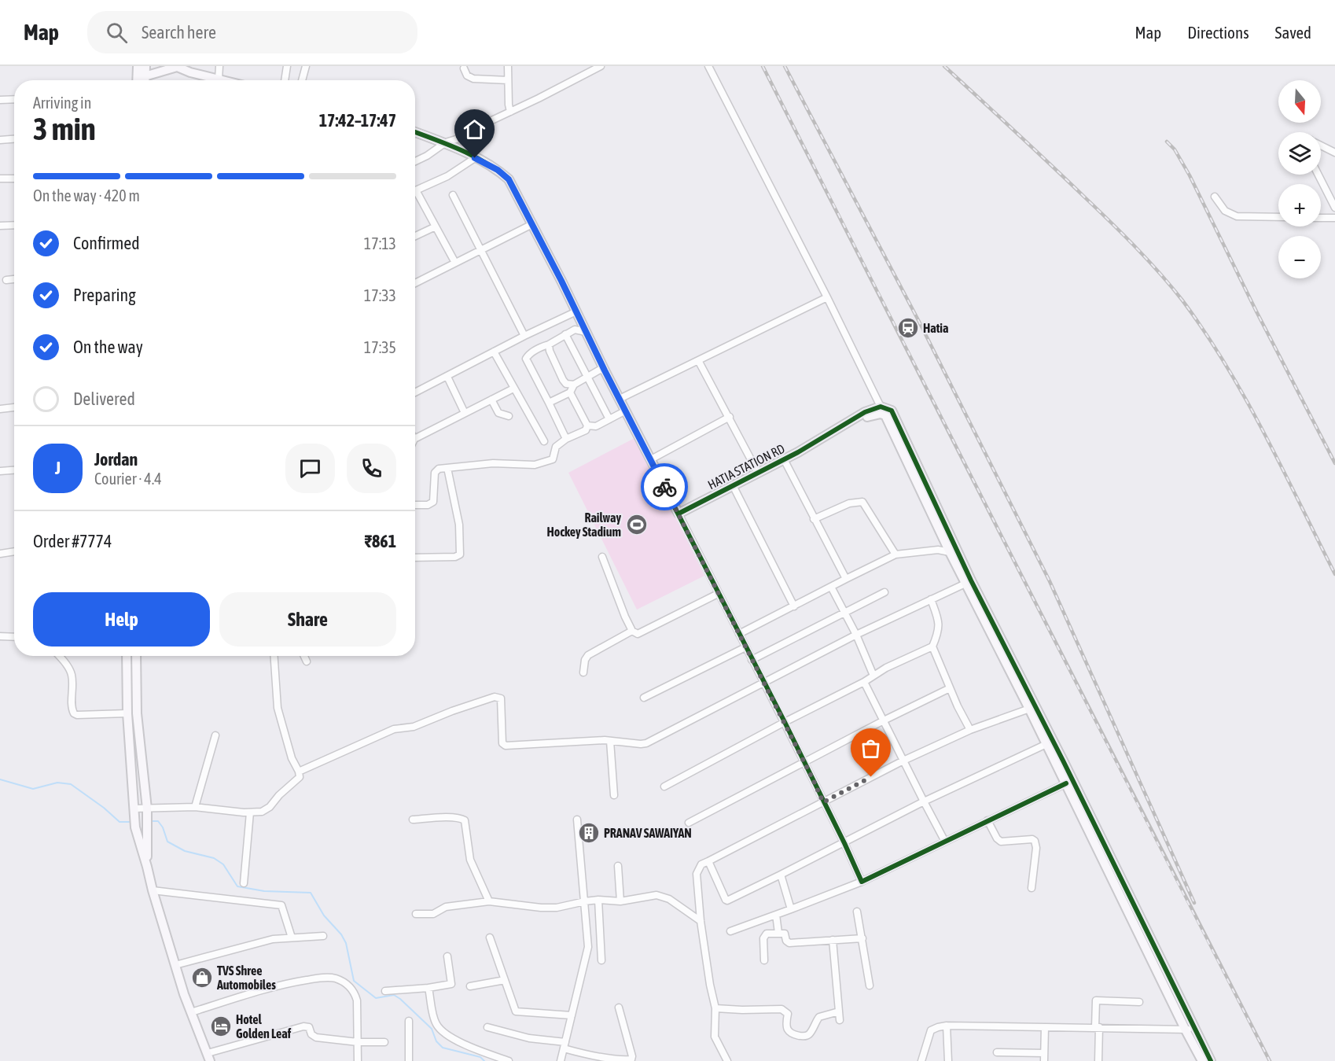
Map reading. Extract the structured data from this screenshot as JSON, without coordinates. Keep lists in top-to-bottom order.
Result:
{
  "streets": {
    "street": ["HATIA STATION RD"]
  },
  "places": {
    "station": ["Hatia"],
    "sports": ["Railway Hockey Stadium"],
    "building": ["PRANAV SAWAIYAN"],
    "shop": ["TVS Shree Automobiles"],
    "hotel": ["Hotel Golden Leaf"]
  },
  "north": "bottom",
  "page": {
    "header": "Map",
    "search": "Search here",
    "nav": ["Map", "Directions", "Saved"],
    "map_buttons": ["+", "−"],
    "heading": ["3 min", "Arriving in", "17:42–17:47"],
    "panel": [
      "Jordan",
      "Courier · 4.4",
      "Order #7774",
      "₹861"
    ],
    "bar": "On the way · 420 m",
    "list": [
      ["Confirmed", "17:13"],
      ["Preparing", "17:33"],
      ["On the way", "17:35"],
      "Delivered"
    ],
    "round": "J",
    "buttons": ["Help", "Share"]
  }
}
